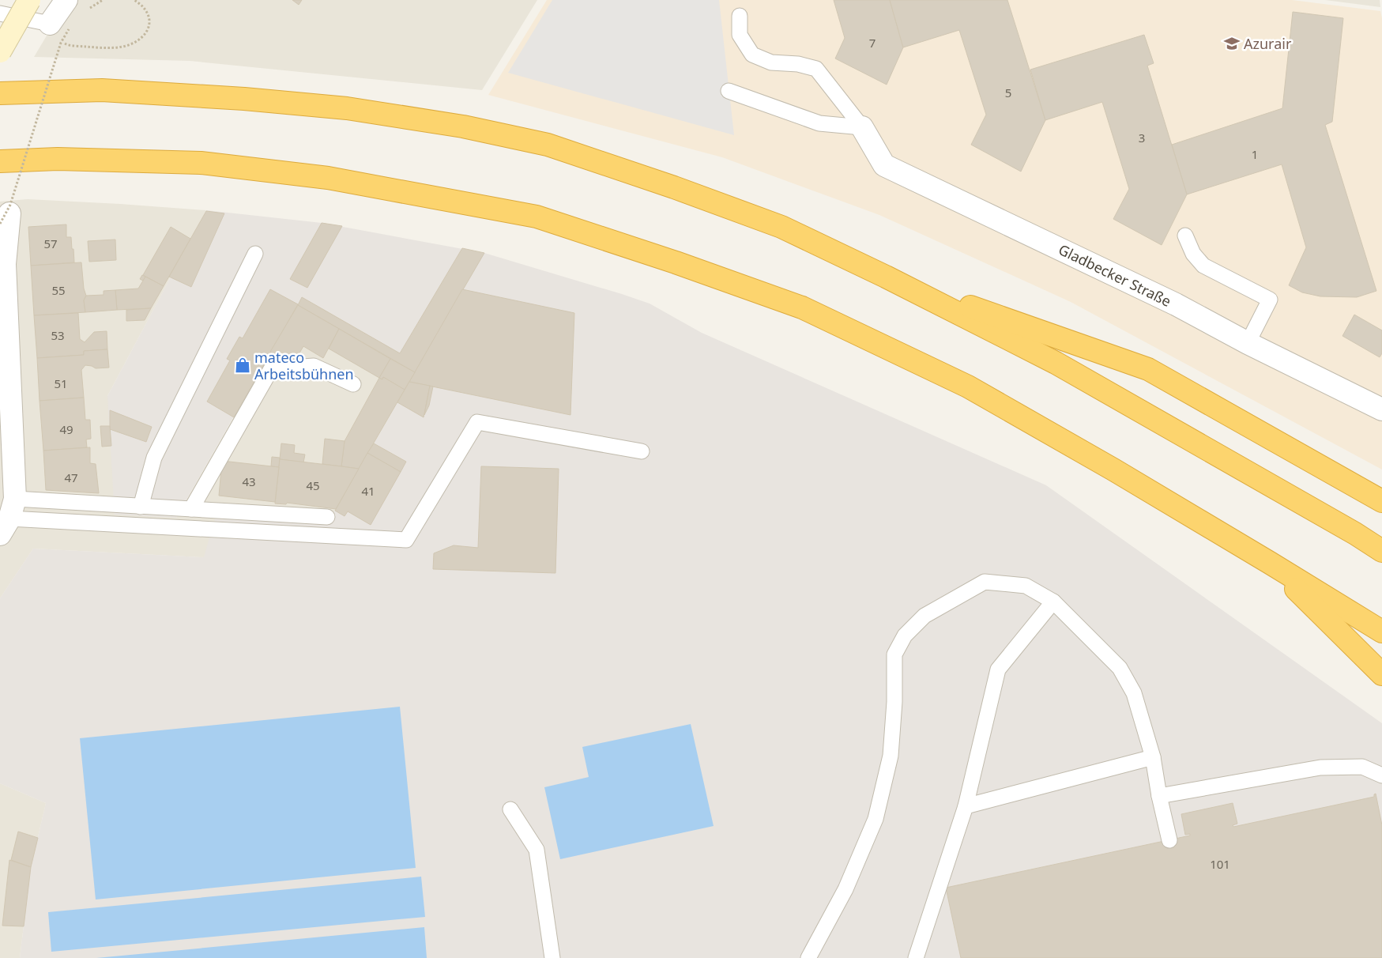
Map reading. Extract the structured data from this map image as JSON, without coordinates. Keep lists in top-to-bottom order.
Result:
{
  "streets": {
    "street": ["Gladbecker Straße"]
  },
  "places": {
    "school or university": ["Azurair"],
    "shop": ["mateco Arbeitsbühnen"]
  },
  "house_numbers": [
    "7",
    "5",
    "3",
    "1",
    "57",
    "55",
    "53",
    "51",
    "49",
    "47",
    "43",
    "45",
    "41",
    "101"
  ]
}
